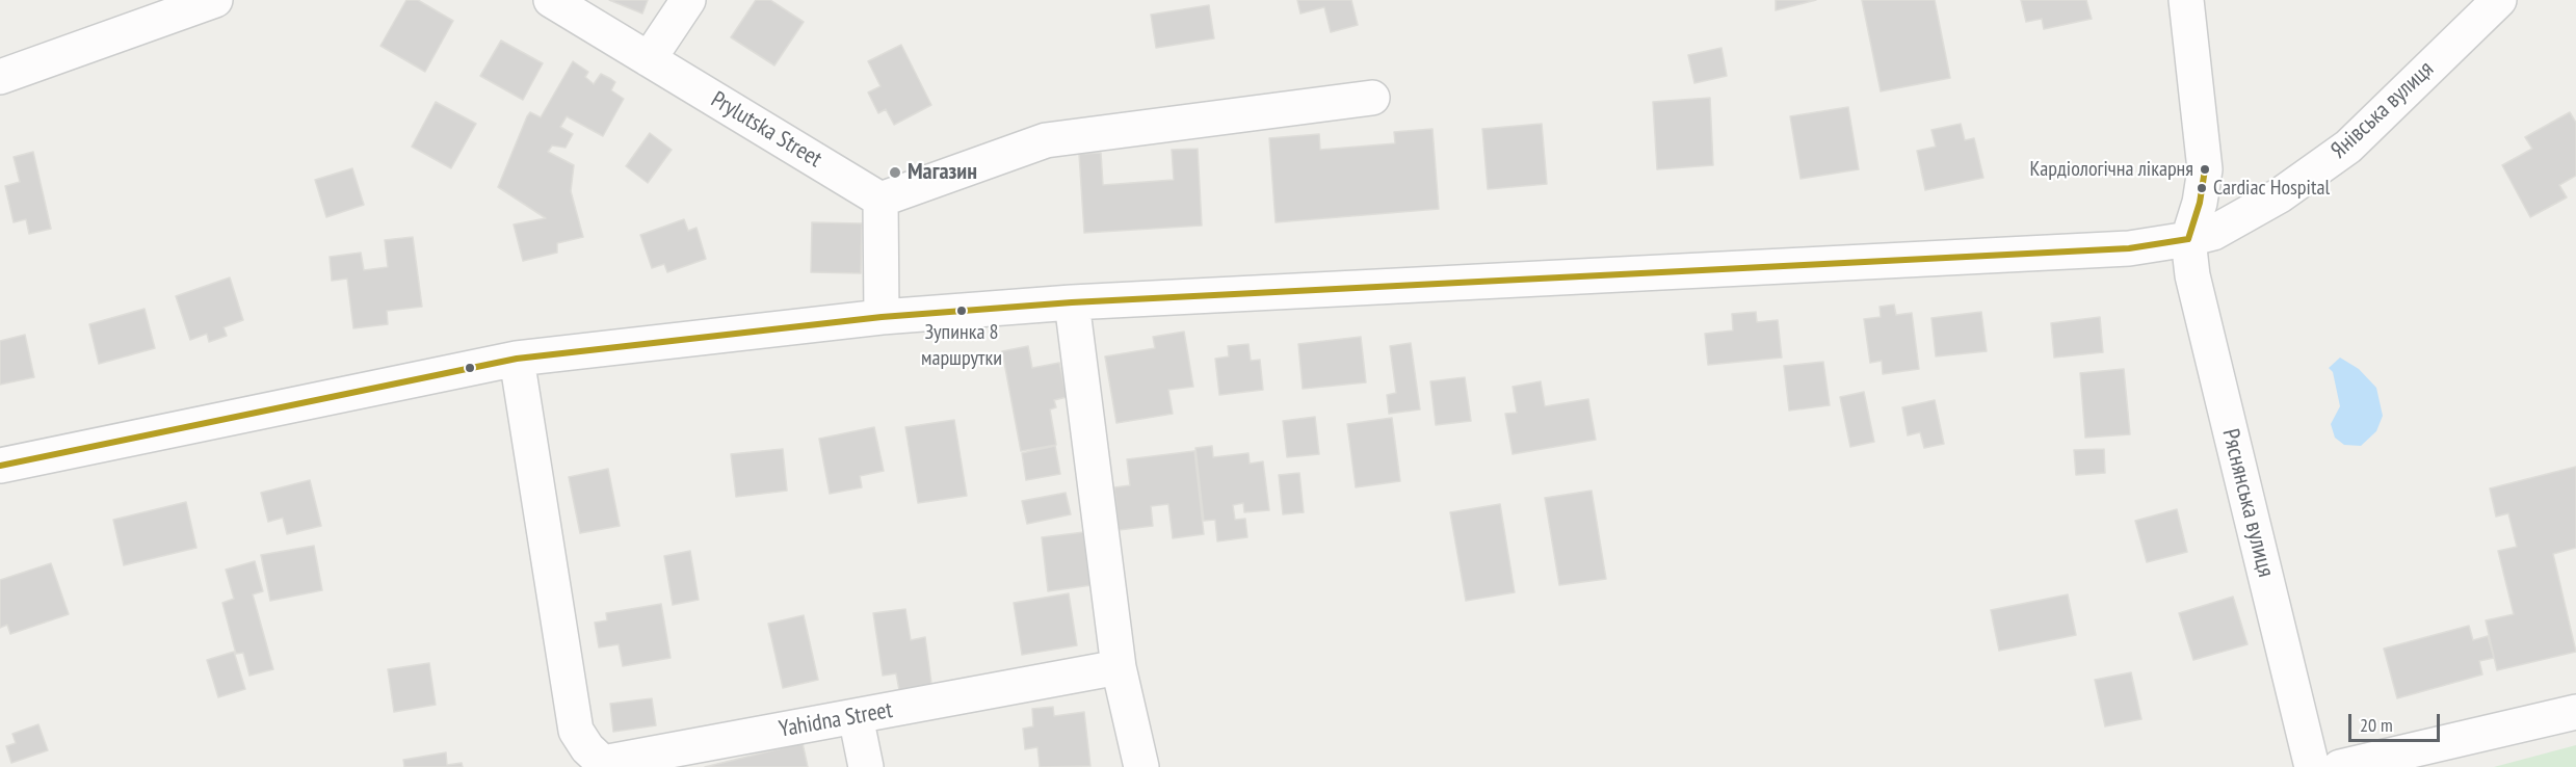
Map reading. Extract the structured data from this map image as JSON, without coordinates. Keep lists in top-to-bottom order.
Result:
{
  "streets": {
    "street": [
      "Янівська вулиця",
      "Prylutska Street",
      "Ряснянська вулиця",
      "Yahidna Street"
    ]
  },
  "crossings": [
    ["Янівська вулиця", "Ряснянська вулиця"],
    ["Янівська вулиця", "Yahidna Street"]
  ],
  "places": [
    "Кардіологічна лікарня",
    "Магазин",
    "Cardiac Hospital",
    "Зупинка 8 маршрутки"
  ],
  "scale_bar": "20 m"
}
